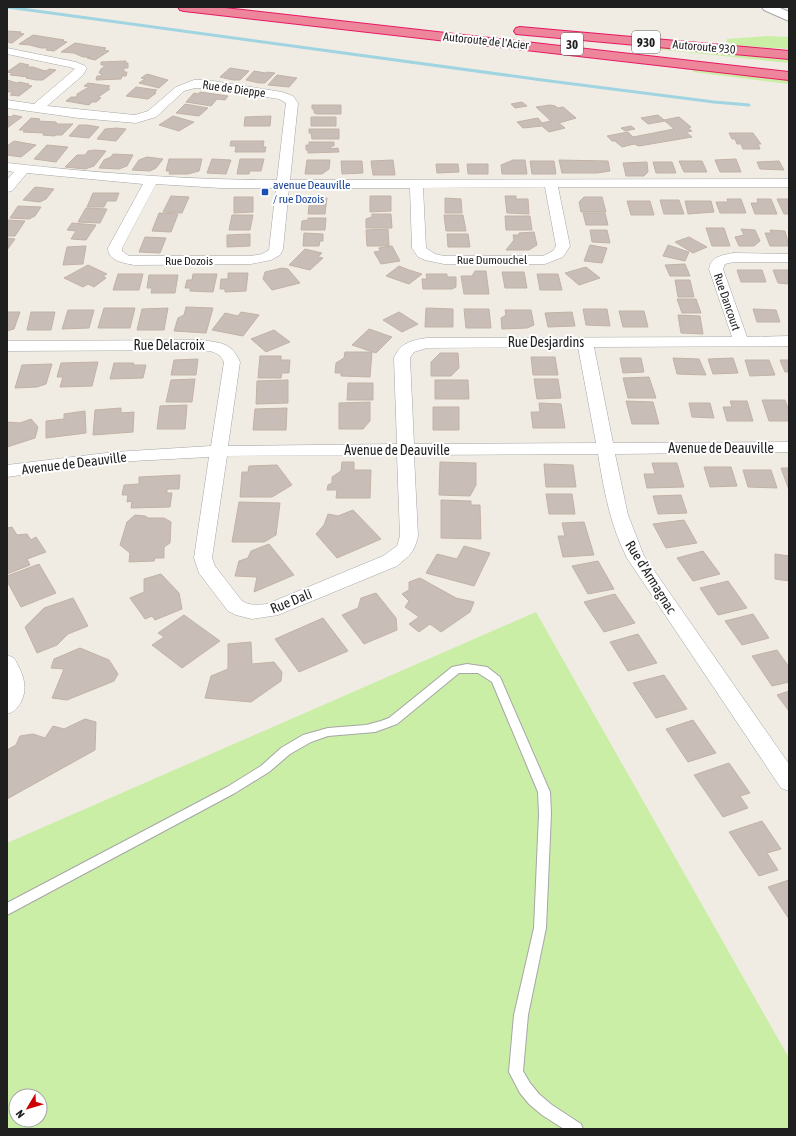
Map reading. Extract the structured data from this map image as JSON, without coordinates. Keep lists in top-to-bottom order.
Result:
{
  "streets": {
    "highway": [
      "Autoroute de l'Acier",
      "930",
      "30",
      "Autoroute 930"
    ],
    "street": [
      "Rue de Dieppe",
      "Rue Dumouchel",
      "Rue Dozois",
      "Rue Dancourt",
      "Rue Desjardins",
      "Rue Delacroix",
      "Avenue de Deauville",
      "Rue d'Armagnac",
      "Rue Dali"
    ]
  },
  "crossings": [
    ["Autoroute de l'Acier", "930"],
    ["Rue de Dieppe", "Rue Dozois"],
    ["Rue Dancourt", "Rue Desjardins"],
    ["Rue Desjardins", "Avenue de Deauville"],
    ["Rue Desjardins", "Rue d'Armagnac"],
    ["Rue Desjardins", "Rue Dali"],
    ["Rue Delacroix", "Avenue de Deauville"],
    ["Rue Delacroix", "Rue Dali"],
    ["Avenue de Deauville", "Rue d'Armagnac"],
    ["Avenue de Deauville", "Rue Dali"]
  ],
  "places": {
    "transit": ["avenue Deauville / rue Dozois"]
  },
  "north": "bottom left"
}
